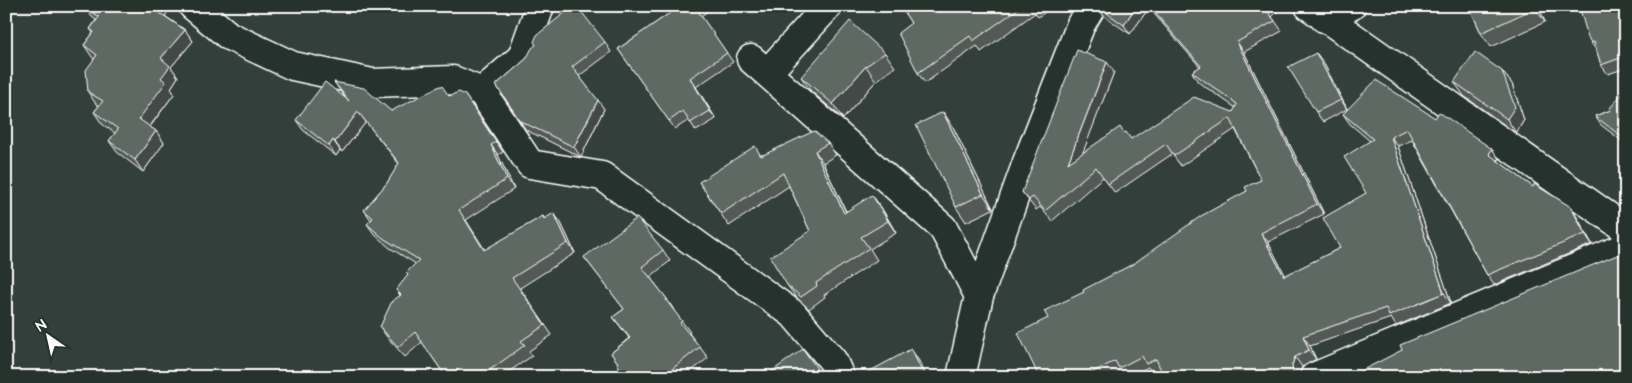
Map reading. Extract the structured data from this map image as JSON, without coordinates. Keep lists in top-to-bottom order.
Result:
{
  "north": "top left"
}
